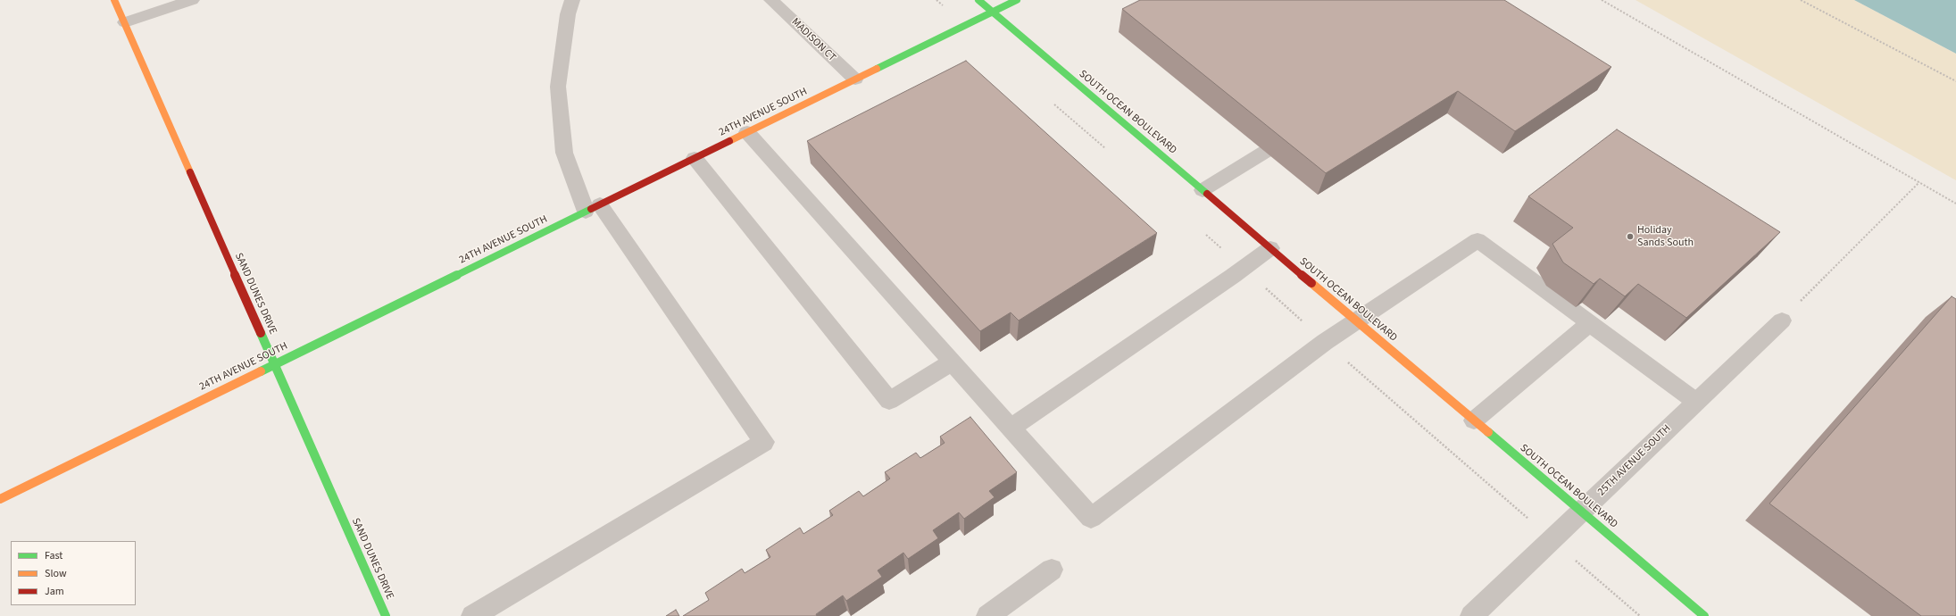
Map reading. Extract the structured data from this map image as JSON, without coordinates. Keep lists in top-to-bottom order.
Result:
{
  "streets": {
    "street": [
      "MADISON CT",
      "24TH AVENUE SOUTH",
      "SOUTH OCEAN BOULEVARD",
      "SAND DUNES DRIVE",
      "25TH AVENUE SOUTH"
    ]
  },
  "crossings": [
    ["MADISON CT", "24TH AVENUE SOUTH"],
    ["24TH AVENUE SOUTH", "SOUTH OCEAN BOULEVARD"],
    ["24TH AVENUE SOUTH", "SAND DUNES DRIVE"],
    ["SOUTH OCEAN BOULEVARD", "25TH AVENUE SOUTH"]
  ],
  "places": ["Holiday Sands South"],
  "legend": ["Fast", "Slow", "Jam"]
}
